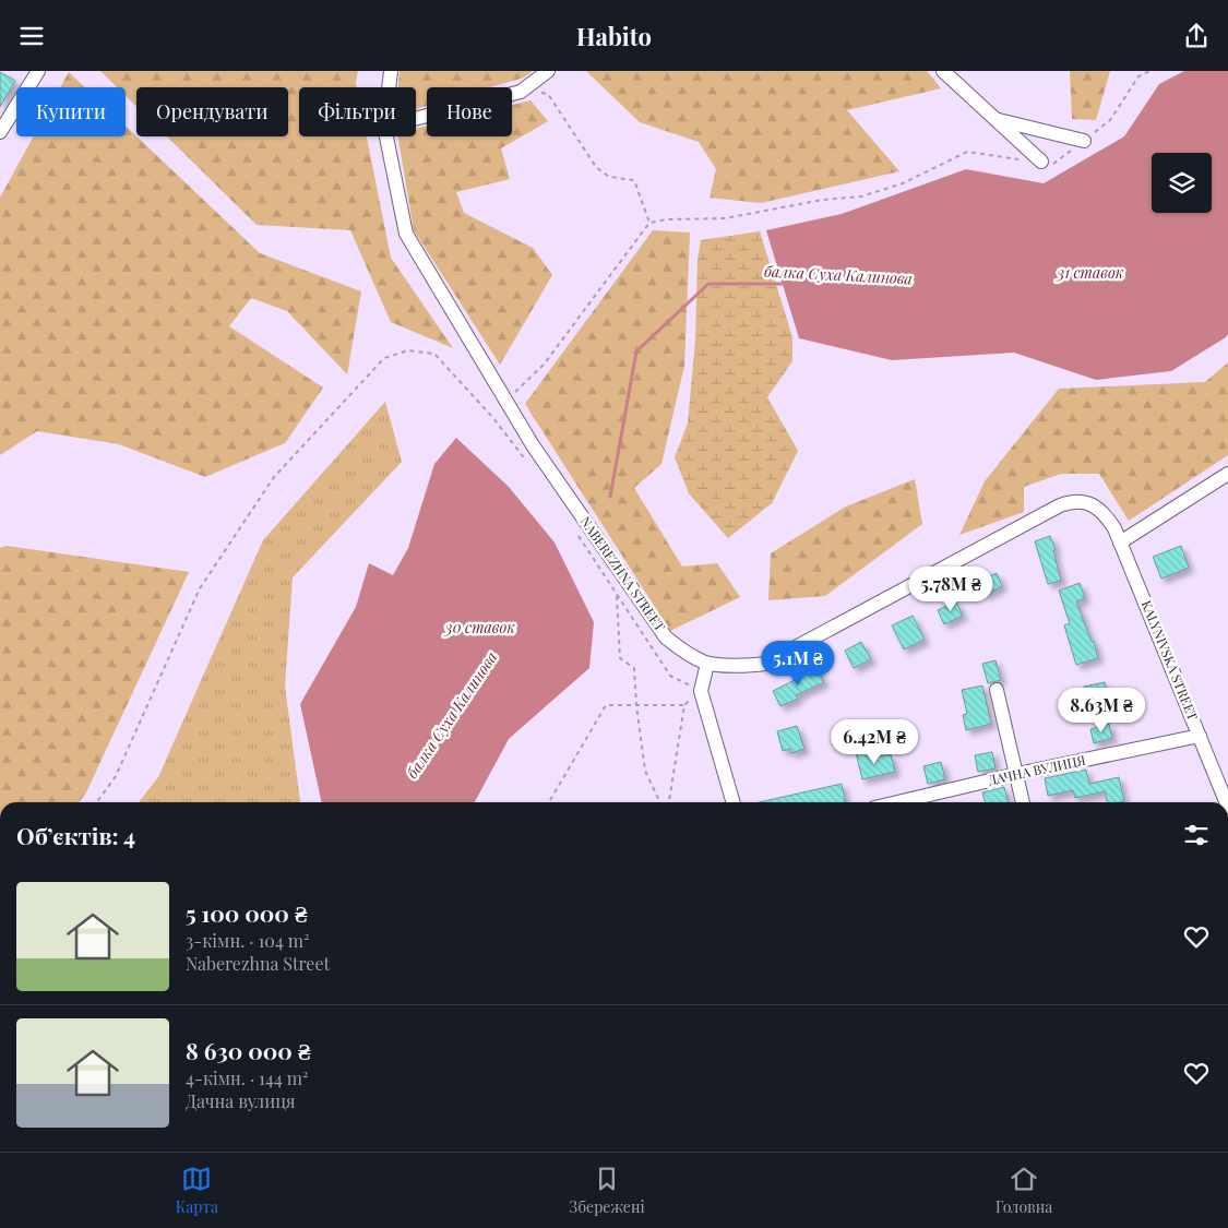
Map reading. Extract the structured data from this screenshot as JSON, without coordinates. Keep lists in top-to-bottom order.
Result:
{
  "streets": {
    "street": ["NABEREZHNA STREET", "KALYNIVSKA STREET", "ДАЧНА ВУЛИЦЯ"]
  },
  "crossings": [
    ["NABEREZHNA STREET", "KALYNIVSKA STREET"],
    ["KALYNIVSKA STREET", "ДАЧНА ВУЛИЦЯ"]
  ],
  "water": ["31 ставок", "балка Суха Калинова", "30 ставок"],
  "page": {
    "header": "Habito",
    "chip": [
      "Купити",
      "Орендувати",
      "Фільтри",
      "Нове"
    ],
    "price": [
      "5.78M ₴",
      "5.1M ₴",
      "8.63M ₴",
      "6.42M ₴"
    ],
    "heading": "Об’єктів: 4",
    "list": [
      {
        "name": "5 100 000 ₴",
        "note": "3-кімн. · 104 m² · Naberezhna Street"
      },
      {
        "name": "8 630 000 ₴",
        "note": "4-кімн. · 144 m² · Дачна вулиця"
      }
    ],
    "tabs": ["Карта", "Збережені", "Головна"]
  }
}
